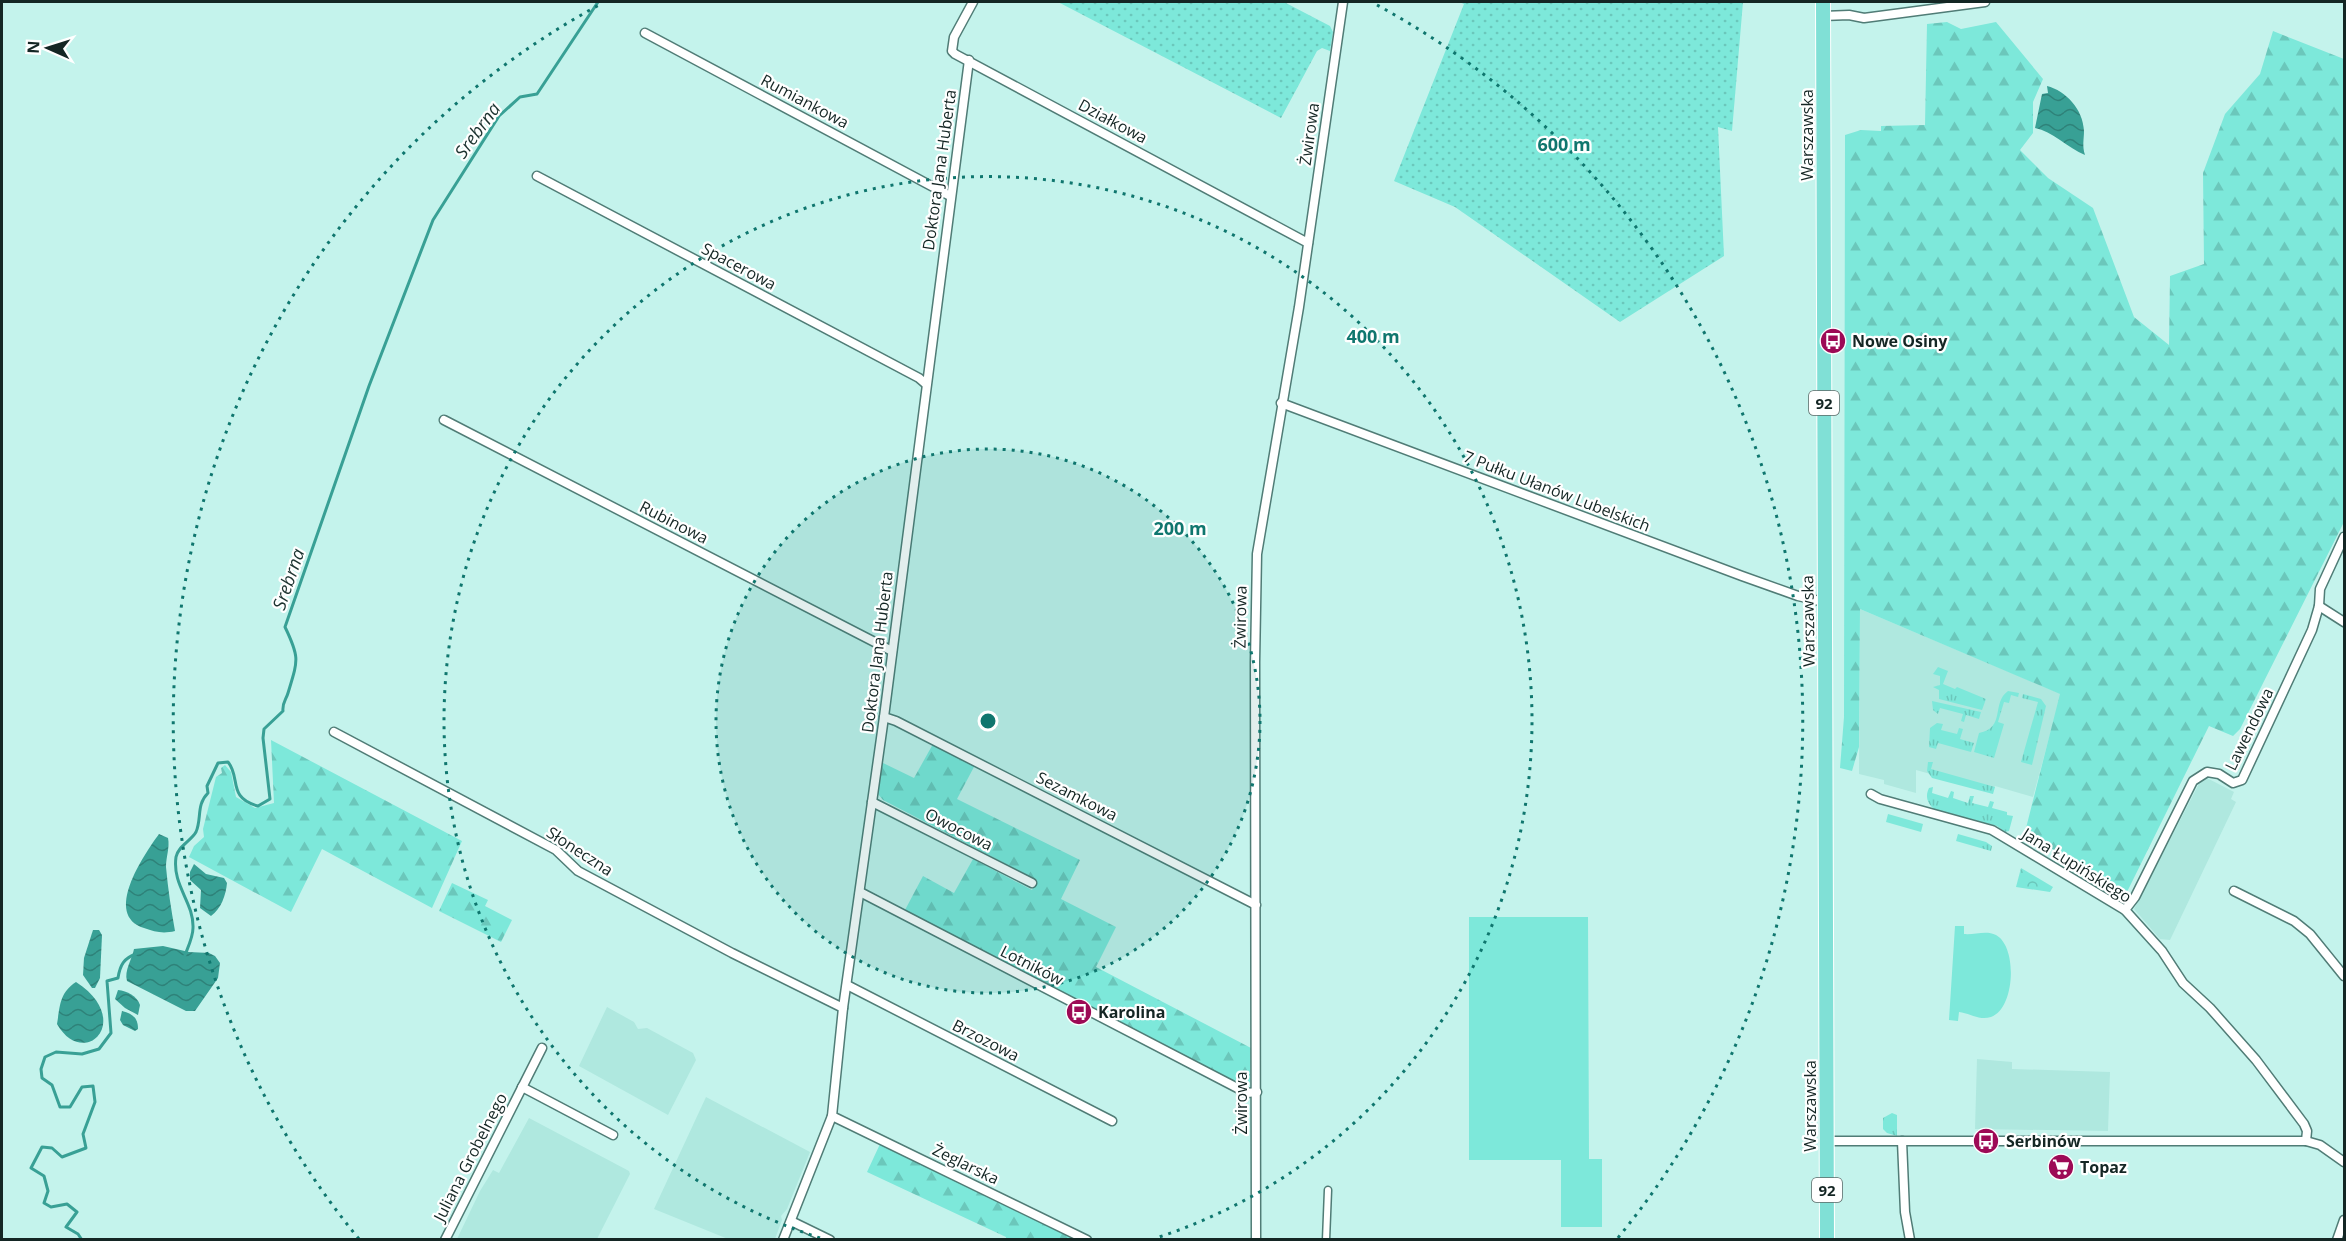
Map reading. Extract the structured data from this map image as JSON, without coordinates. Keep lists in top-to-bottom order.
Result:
{
  "streets": {
    "main road": ["Warszawska", "92"],
    "street": [
      "Rumiankowa",
      "Działkowa",
      "Żwirowa",
      "Doktora Jana Huberta",
      "Spacerowa",
      "7 Pułku Ułanów Lubelskich",
      "Rubinowa",
      "Lawendowa",
      "Sezamkowa",
      "Owocowa",
      "Słoneczna",
      "Jana Łupińskiego",
      "Lotników",
      "Brzozowa",
      "Juliana Grobelnego",
      "Żeglarska"
    ]
  },
  "crossings": [
    ["Rumiankowa", "Doktora Jana Huberta"],
    ["Działkowa", "Żwirowa"],
    ["Działkowa", "Doktora Jana Huberta"],
    ["Żwirowa", "7 Pułku Ułanów Lubelskich"],
    ["Żwirowa", "Sezamkowa"],
    ["Żwirowa", "Lotników"],
    ["Warszawska", "7 Pułku Ułanów Lubelskich"],
    ["Doktora Jana Huberta", "Spacerowa"],
    ["Doktora Jana Huberta", "Rubinowa"],
    ["Doktora Jana Huberta", "Sezamkowa"],
    ["Doktora Jana Huberta", "Owocowa"],
    ["Doktora Jana Huberta", "Słoneczna"],
    ["Doktora Jana Huberta", "Lotników"],
    ["Doktora Jana Huberta", "Brzozowa"],
    ["Doktora Jana Huberta", "Żeglarska"],
    ["Lawendowa", "Jana Łupińskiego"]
  ],
  "water": ["Srebrna"],
  "places": {
    "bus stop": ["Nowe Osiny", "Karolina", "Serbinów"],
    "supermarket": ["Topaz"]
  },
  "north": "left",
  "rings": ["600 m", "400 m", "200 m"]
}
